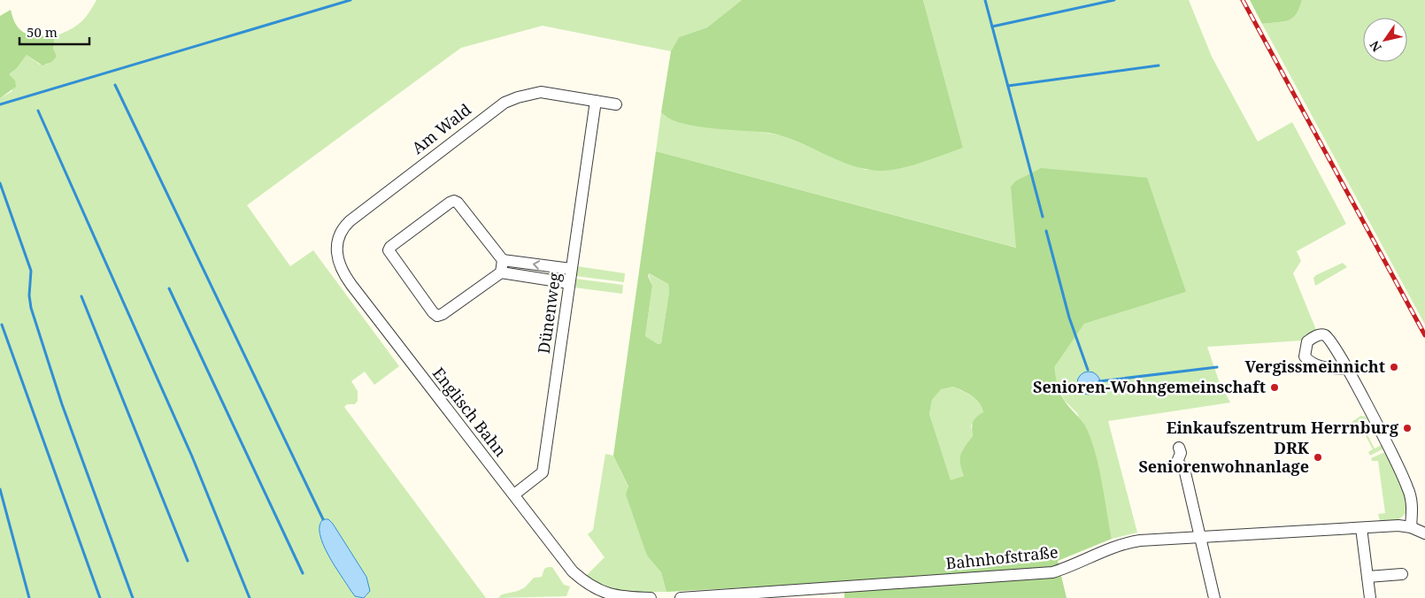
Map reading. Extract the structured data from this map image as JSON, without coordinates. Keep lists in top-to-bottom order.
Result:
{
  "streets": {
    "street": [
      "Am Wald",
      "Dünenweg",
      "Englisch Bahn",
      "Bahnhofstraße"
    ]
  },
  "crossings": [
    ["Am Wald", "Dünenweg"],
    ["Am Wald", "Englisch Bahn"],
    ["Dünenweg", "Englisch Bahn"]
  ],
  "places": [
    "Vergissmeinnicht",
    "Senioren-Wohngemeinschaft",
    "Einkaufszentrum Herrnburg",
    "DRK Seniorenwohnanlage"
  ],
  "scale_bar": "50 m",
  "north": "bottom left"
}
